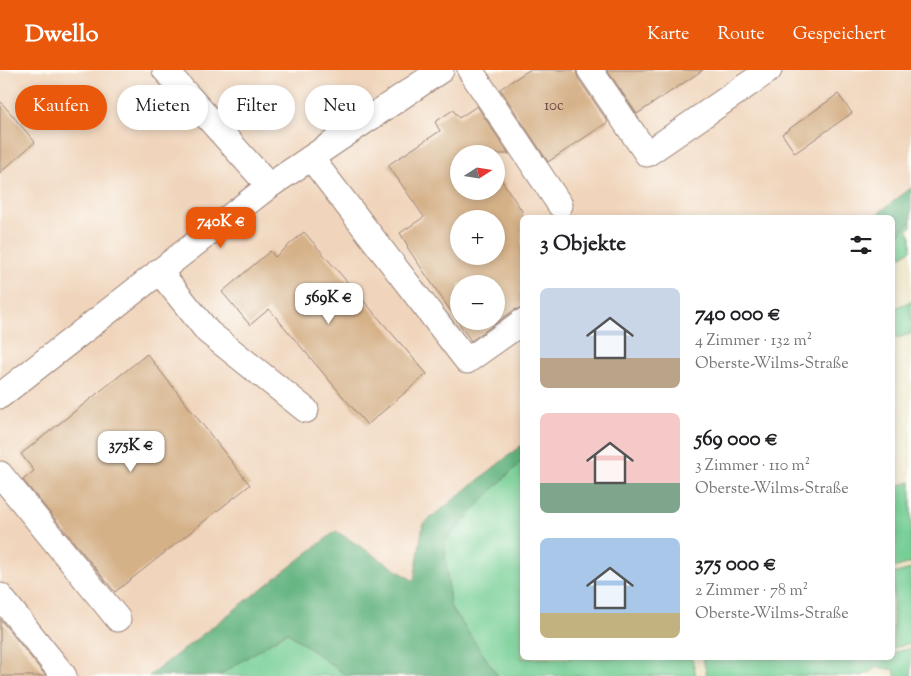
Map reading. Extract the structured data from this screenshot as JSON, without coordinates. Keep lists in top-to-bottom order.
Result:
{
  "house_numbers": ["10c"],
  "north": "right",
  "page": {
    "header": "Dwello",
    "nav": ["Karte", "Route", "Gespeichert"],
    "chip": [
      "Kaufen",
      "Mieten",
      "Filter",
      "Neu"
    ],
    "map_buttons": ["+", "−"],
    "price": ["740K €", "569K €", "375K €"],
    "heading": "3 Objekte",
    "list": [
      {
        "name": "740 000 €",
        "note": "4 Zimmer · 132 m² · Oberste-Wilms-Straße"
      },
      {
        "name": "569 000 €",
        "note": "3 Zimmer · 110 m² · Oberste-Wilms-Straße"
      },
      {
        "name": "375 000 €",
        "note": "2 Zimmer · 78 m² · Oberste-Wilms-Straße"
      }
    ]
  }
}
